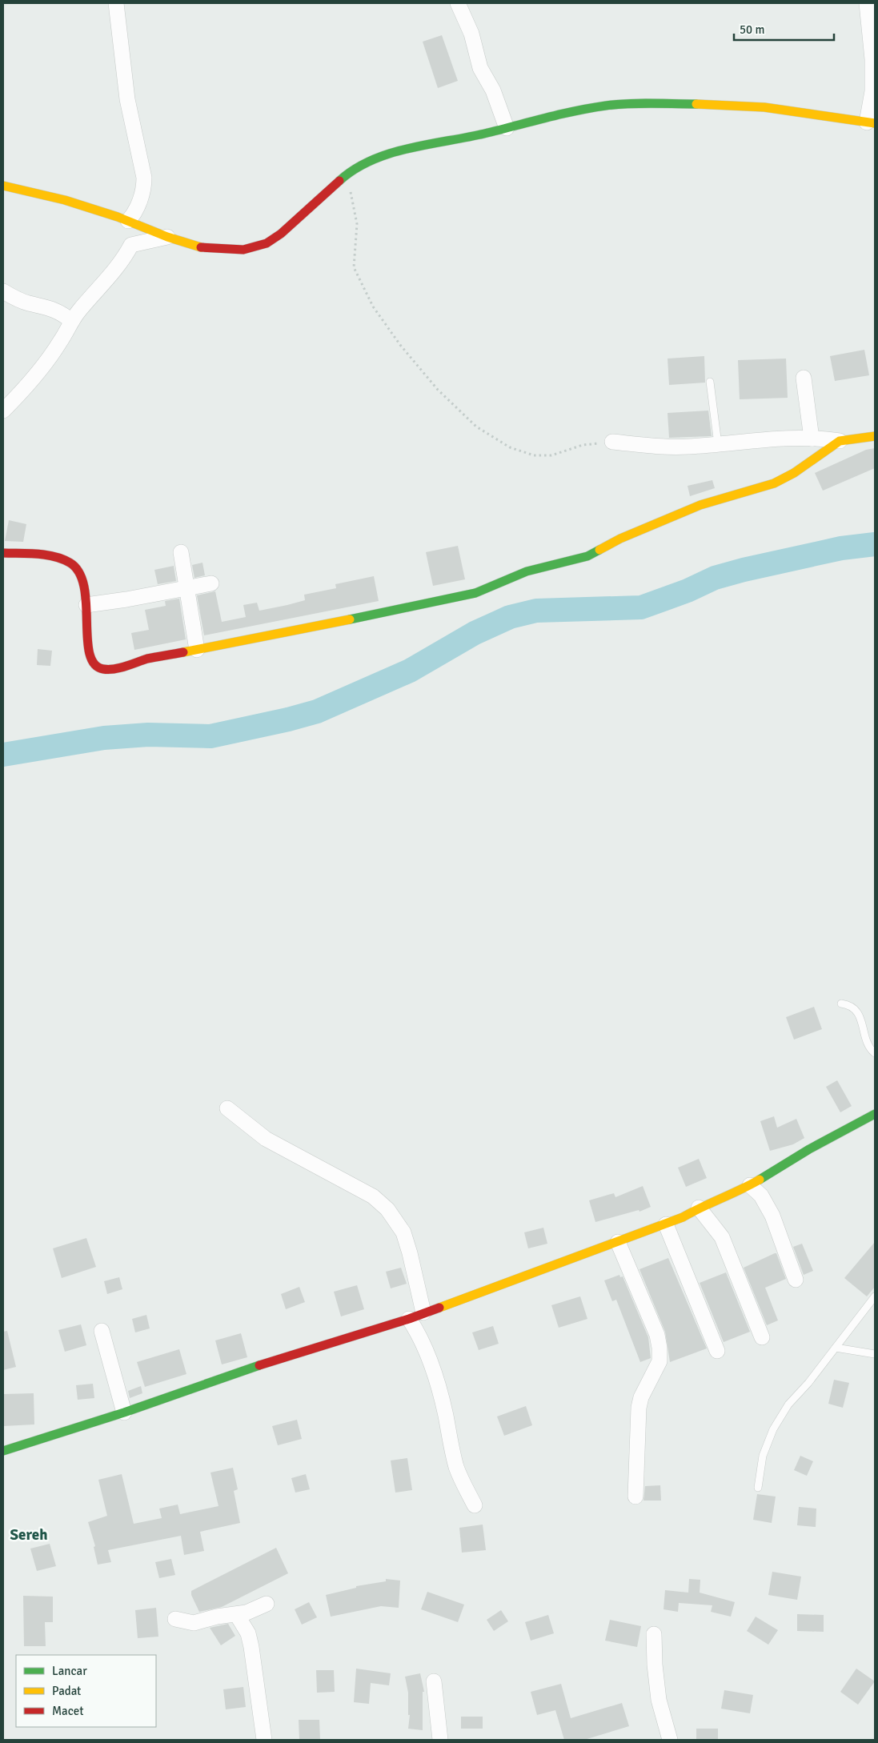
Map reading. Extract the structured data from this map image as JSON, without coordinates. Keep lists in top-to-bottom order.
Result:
{
  "districts": ["Sereh"],
  "legend": ["Lancar", "Padat", "Macet"],
  "scale_bar": "50 m"
}
